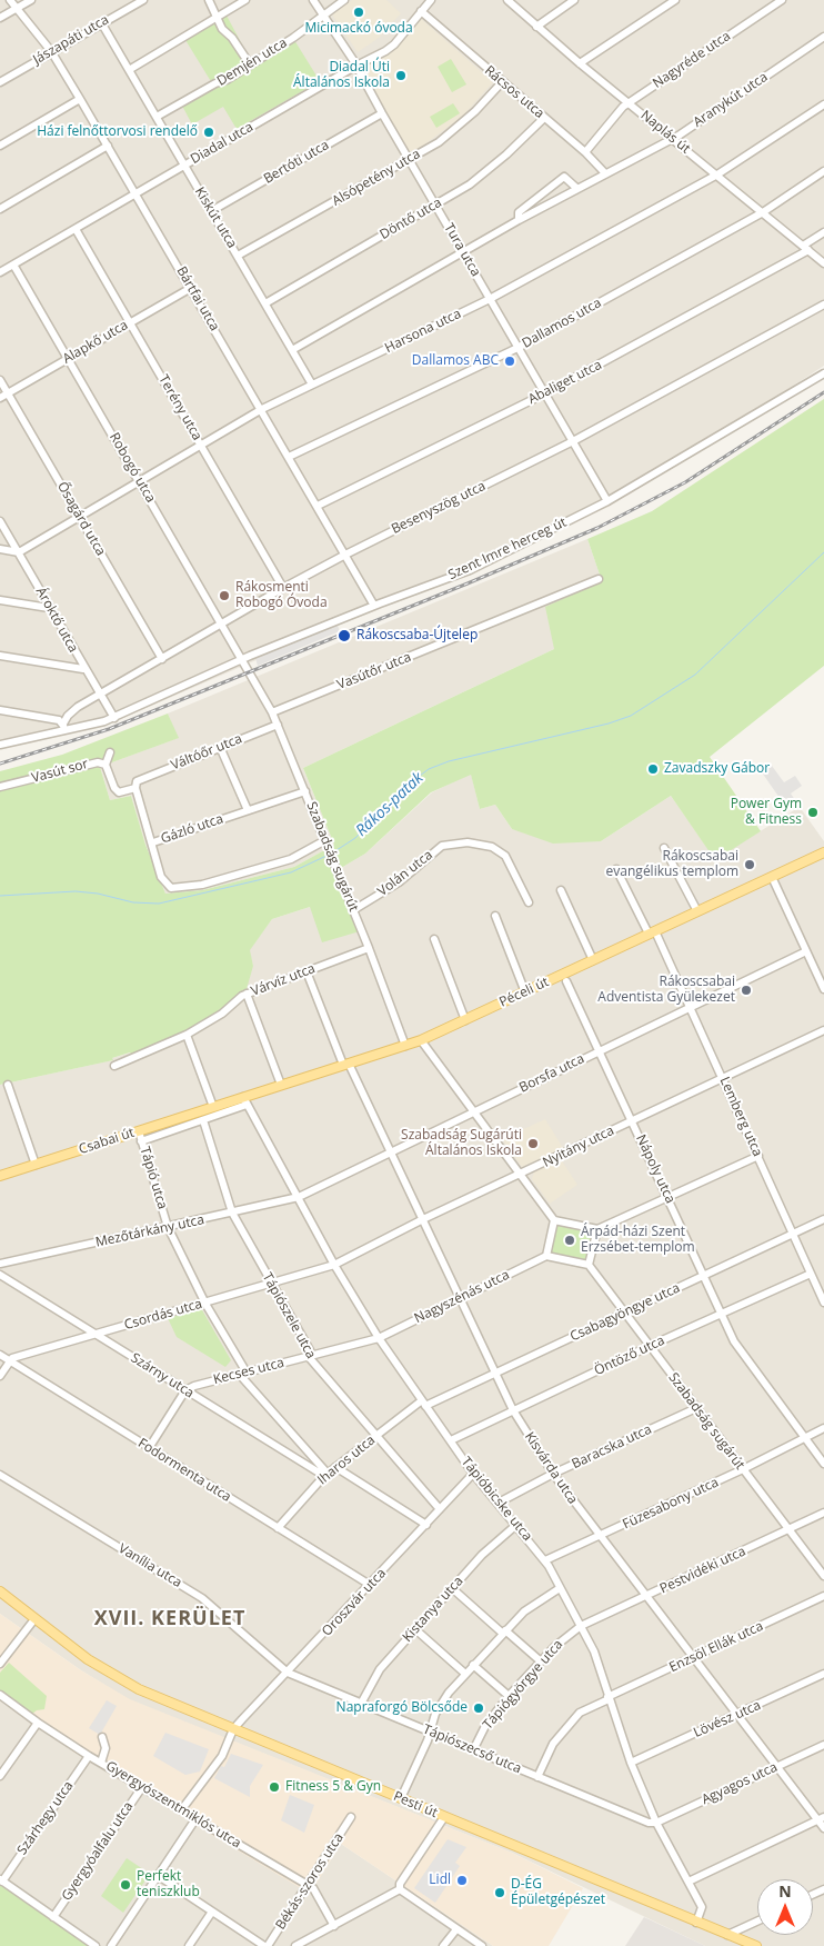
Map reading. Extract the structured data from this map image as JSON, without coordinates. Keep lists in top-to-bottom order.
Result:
{
  "streets": {
    "main road": ["Péceli út", "Csabai út", "Pesti út"],
    "street": [
      "Jászapáti utca",
      "Nagyréde utca",
      "Demjén utca",
      "Rácsos utca",
      "Aranykút utca",
      "Naplás út",
      "Diadal utca",
      "Bertóti utca",
      "Alsópetény utca",
      "Kiskút utca",
      "Döntő utca",
      "Tura utca",
      "Bártfai utca",
      "Dallamos utca",
      "Harsona utca",
      "Alapkő utca",
      "Abaliget utca",
      "Terény utca",
      "Robogó utca",
      "Besenyszög utca",
      "Ősagárd utca",
      "Szent Imre herceg út",
      "Ároktő utca",
      "Vasútőr utca",
      "Váltóőr utca",
      "Vasút sor",
      "Gázló utca",
      "Szabadság sugárút",
      "Volán utca",
      "Várvíz utca",
      "Borsfa utca",
      "Lemberg utca",
      "Nyitány utca",
      "Nápoly utca",
      "Tápió utca",
      "Mezőtárkány utca",
      "Nagyszénás utca",
      "Csabagyöngye utca",
      "Csordás utca",
      "Tápiószele utca",
      "Öntöző utca",
      "Kecses utca",
      "Szárny utca",
      "Baracska utca",
      "Iharos utca",
      "Kisvárda utca",
      "Fodormenta utca",
      "Tápióbicske utca",
      "Füzesabony utca",
      "Vanília utca",
      "Pestvidéki utca",
      "Oroszvár utca",
      "Kistanya utca",
      "Enzsöl Ellák utca",
      "Tápiógyörgye utca",
      "Lövész utca",
      "Tápiószecső utca",
      "Agyagos utca",
      "Gyergyószentmiklós utca",
      "Szárhegy utca",
      "Gyergyóalfalu utca",
      "Békás-szoros utca"
    ]
  },
  "crossings": [
    ["Jászapáti utca", "Kiskút utca"],
    ["Jászapáti utca", "Bártfai utca"],
    ["Nagyréde utca", "Rácsos utca"],
    ["Nagyréde utca", "Naplás út"],
    ["Demjén utca", "Kiskút utca"],
    ["Demjén utca", "Tura utca"],
    ["Rácsos utca", "Aranykút utca"],
    ["Rácsos utca", "Diadal utca"],
    ["Rácsos utca", "Alsópetény utca"],
    ["Rácsos utca", "Döntő utca"],
    ["Aranykút utca", "Naplás út"],
    ["Aranykút utca", "Kiskút utca"],
    ["Aranykút utca", "Tura utca"],
    ["Naplás út", "Dallamos utca"],
    ["Naplás út", "Harsona utca"],
    ["Naplás út", "Abaliget utca"],
    ["Diadal utca", "Kiskút utca"],
    ["Diadal utca", "Tura utca"],
    ["Diadal utca", "Bártfai utca"],
    ["Diadal utca", "Terény utca"],
    ["Diadal utca", "Robogó utca"],
    ["Bertóti utca", "Kiskút utca"],
    ["Bertóti utca", "Tura utca"],
    ["Alsópetény utca", "Kiskút utca"],
    ["Alsópetény utca", "Tura utca"],
    ["Kiskút utca", "Döntő utca"],
    ["Kiskút utca", "Harsona utca"],
    ["Döntő utca", "Tura utca"],
    ["Tura utca", "Dallamos utca"],
    ["Tura utca", "Harsona utca"],
    ["Tura utca", "Abaliget utca"],
    ["Tura utca", "Besenyszög utca"],
    ["Tura utca", "Szent Imre herceg út"],
    ["Bártfai utca", "Dallamos utca"],
    ["Bártfai utca", "Harsona utca"],
    ["Bártfai utca", "Alapkő utca"],
    ["Bártfai utca", "Abaliget utca"],
    ["Bártfai utca", "Besenyszög utca"],
    ["Bártfai utca", "Szent Imre herceg út"],
    ["Harsona utca", "Terény utca"],
    ["Harsona utca", "Robogó utca"],
    ["Harsona utca", "Ősagárd utca"],
    ["Harsona utca", "Ároktő utca"],
    ["Alapkő utca", "Terény utca"],
    ["Alapkő utca", "Robogó utca"],
    ["Alapkő utca", "Ősagárd utca"],
    ["Terény utca", "Besenyszög utca"],
    ["Robogó utca", "Besenyszög utca"],
    ["Robogó utca", "Szent Imre herceg út"],
    ["Robogó utca", "Szabadság sugárút"],
    ["Besenyszög utca", "Ősagárd utca"],
    ["Besenyszög utca", "Szent Imre herceg út"],
    ["Besenyszög utca", "Ároktő utca"],
    ["Szent Imre herceg út", "Ároktő utca"],
    ["Vasútőr utca", "Szabadság sugárút"],
    ["Váltóőr utca", "Vasút sor"],
    ["Váltóőr utca", "Szabadság sugárút"],
    ["Gázló utca", "Szabadság sugárút"],
    ["Szabadság sugárút", "Volán utca"],
    ["Szabadság sugárút", "Várvíz utca"],
    ["Szabadság sugárút", "Péceli út"],
    ["Szabadság sugárút", "Csabagyöngye utca"],
    ["Szabadság sugárút", "Öntöző utca"],
    ["Szabadság sugárút", "Baracska utca"],
    ["Szabadság sugárút", "Füzesabony utca"],
    ["Szabadság sugárút", "Pestvidéki utca"],
    ["Várvíz utca", "Kisvárda utca"],
    ["Péceli út", "Lemberg utca"],
    ["Péceli út", "Csabai út"],
    ["Péceli út", "Kisvárda utca"],
    ["Péceli út", "Tápióbicske utca"],
    ["Borsfa utca", "Lemberg utca"],
    ["Borsfa utca", "Nápoly utca"],
    ["Borsfa utca", "Mezőtárkány utca"],
    ["Borsfa utca", "Kisvárda utca"],
    ["Borsfa utca", "Tápióbicske utca"],
    ["Lemberg utca", "Nyitány utca"],
    ["Lemberg utca", "Csabagyöngye utca"],
    ["Lemberg utca", "Öntöző utca"],
    ["Csabai út", "Tápió utca"],
    ["Csabai út", "Tápiószele utca"],
    ["Csabai út", "Tápióbicske utca"],
    ["Nyitány utca", "Nápoly utca"],
    ["Nyitány utca", "Csordás utca"],
    ["Nyitány utca", "Kisvárda utca"],
    ["Nyitány utca", "Tápióbicske utca"],
    ["Nápoly utca", "Csabagyöngye utca"],
    ["Nápoly utca", "Öntöző utca"],
    ["Nápoly utca", "Füzesabony utca"],
    ["Tápió utca", "Mezőtárkány utca"],
    ["Tápió utca", "Csordás utca"],
    ["Tápió utca", "Kecses utca"],
    ["Tápió utca", "Szárny utca"],
    ["Tápió utca", "Iharos utca"],
    ["Mezőtárkány utca", "Tápiószele utca"],
    ["Mezőtárkány utca", "Tápióbicske utca"],
    ["Nagyszénás utca", "Kecses utca"],
    ["Nagyszénás utca", "Kisvárda utca"],
    ["Nagyszénás utca", "Tápióbicske utca"],
    ["Csabagyöngye utca", "Iharos utca"],
    ["Csabagyöngye utca", "Kisvárda utca"],
    ["Csabagyöngye utca", "Tápióbicske utca"],
    ["Csordás utca", "Tápiószele utca"],
    ["Csordás utca", "Szárny utca"],
    ["Csordás utca", "Fodormenta utca"],
    ["Csordás utca", "Tápióbicske utca"],
    ["Tápiószele utca", "Kecses utca"],
    ["Tápiószele utca", "Iharos utca"],
    ["Tápiószele utca", "Oroszvár utca"],
    ["Öntöző utca", "Kisvárda utca"],
    ["Öntöző utca", "Tápióbicske utca"],
    ["Kecses utca", "Szárny utca"],
    ["Kecses utca", "Tápióbicske utca"],
    ["Szárny utca", "Iharos utca"],
    ["Baracska utca", "Kisvárda utca"],
    ["Baracska utca", "Tápióbicske utca"],
    ["Iharos utca", "Fodormenta utca"],
    ["Iharos utca", "Tápióbicske utca"],
    ["Kisvárda utca", "Füzesabony utca"],
    ["Kisvárda utca", "Pestvidéki utca"],
    ["Kisvárda utca", "Enzsöl Ellák utca"],
    ["Kisvárda utca", "Lövész utca"],
    ["Kisvárda utca", "Agyagos utca"],
    ["Fodormenta utca", "Oroszvár utca"],
    ["Tápióbicske utca", "Füzesabony utca"],
    ["Tápióbicske utca", "Pestvidéki utca"],
    ["Tápióbicske utca", "Oroszvár utca"],
    ["Tápióbicske utca", "Kistanya utca"],
    ["Tápióbicske utca", "Enzsöl Ellák utca"],
    ["Tápióbicske utca", "Tápiógyörgye utca"],
    ["Tápióbicske utca", "Lövész utca"],
    ["Tápióbicske utca", "Tápiószecső utca"],
    ["Tápióbicske utca", "Agyagos utca"],
    ["Tápióbicske utca", "Pesti út"],
    ["Vanília utca", "Oroszvár utca"],
    ["Vanília utca", "Tápiószecső utca"],
    ["Pestvidéki utca", "Tápiógyörgye utca"],
    ["Oroszvár utca", "Tápiószecső utca"],
    ["Oroszvár utca", "Pesti út"],
    ["Kistanya utca", "Tápiószecső utca"],
    ["Enzsöl Ellák utca", "Tápiószecső utca"],
    ["Tápiógyörgye utca", "Tápiószecső utca"],
    ["Tápiószecső utca", "Agyagos utca"],
    ["Gyergyószentmiklós utca", "Szárhegy utca"],
    ["Gyergyószentmiklós utca", "Gyergyóalfalu utca"],
    ["Gyergyószentmiklós utca", "Békás-szoros utca"]
  ],
  "districts": ["XVII. KERÜLET"],
  "water": ["Rákos-patak"],
  "places": [
    "Micimackó óvoda",
    "Diadal Úti Általános Iskola",
    "Házi felnőttorvosi rendelő",
    "Dallamos ABC",
    "Rákosmenti Robogó Óvoda",
    "Rákoscsaba-Újtelep",
    "Zavadszky Gábor",
    "Power Gym & Fitness",
    "Rákoscsabai evangélikus templom",
    "Rákoscsabai Adventista Gyülekezet",
    "Szabadság Sugárúti Általános Iskola",
    "Árpád-házi Szent Erzsébet-templom",
    "Napraforgó Bölcsőde",
    "Fitness 5 & Gyn",
    "Lidl",
    "Perfekt teniszklub",
    "D-ÉG Épületgépészet"
  ],
  "north": "top"
}
